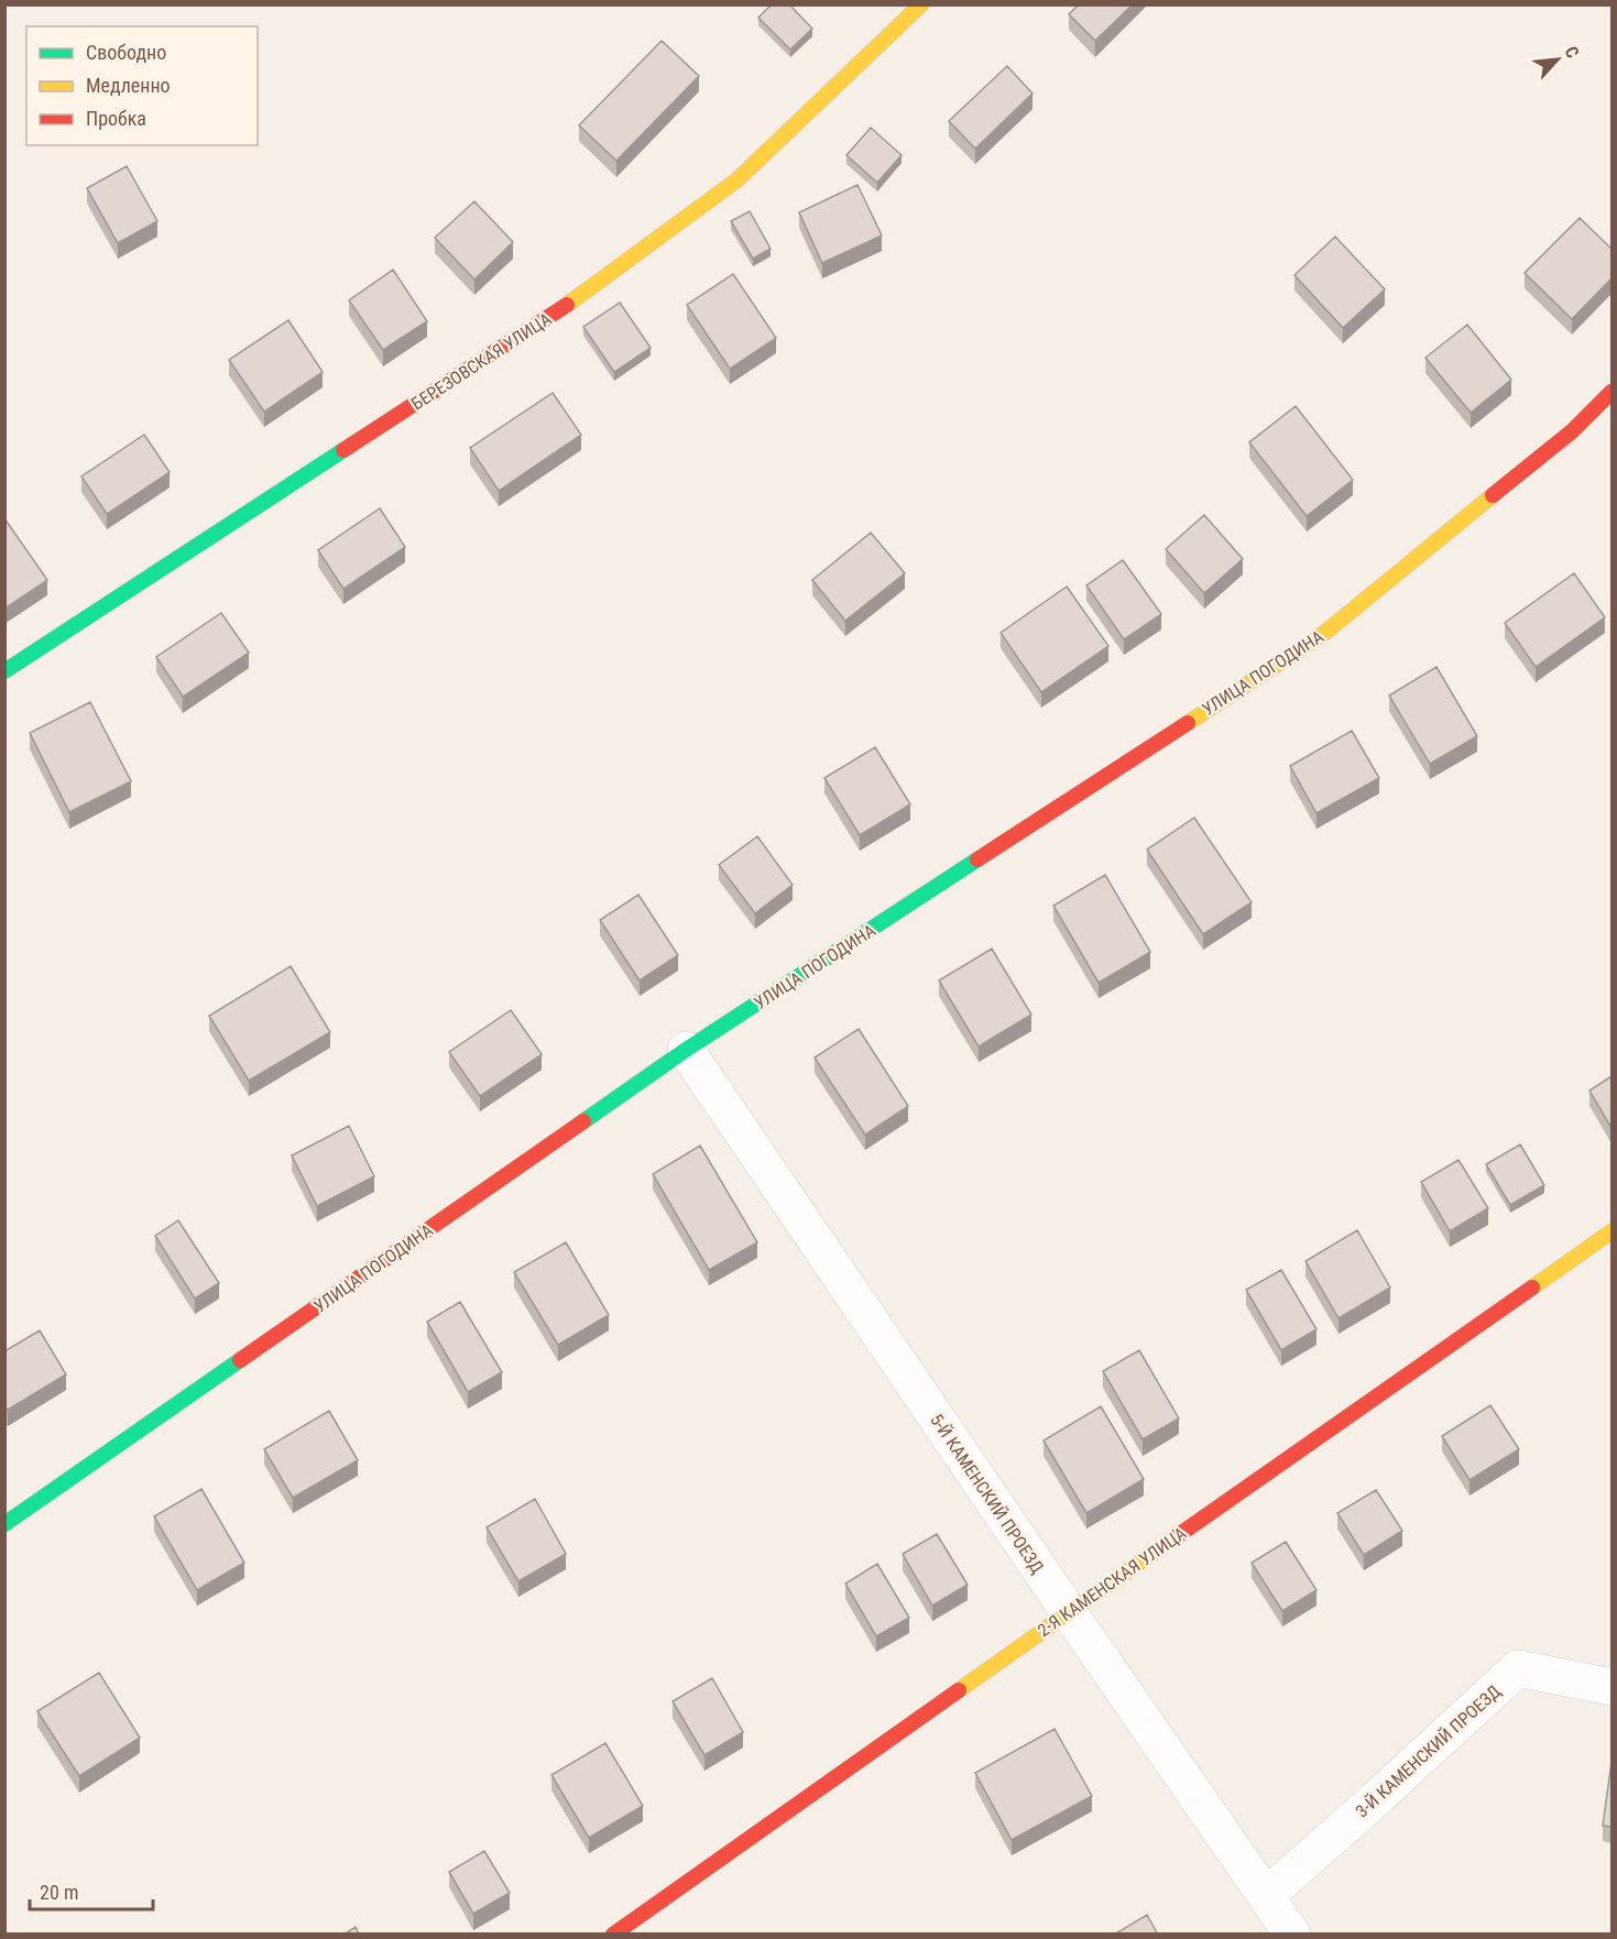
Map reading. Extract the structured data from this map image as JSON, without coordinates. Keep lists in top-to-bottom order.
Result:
{
  "streets": {
    "street": [
      "БЕРЕЗОВСКАЯ УЛИЦА",
      "УЛИЦА ПОГОДИНА",
      "5-Й КАМЕНСКИЙ ПРОЕЗД",
      "2-Я КАМЕНСКАЯ УЛИЦА",
      "3-Й КАМЕНСКИЙ ПРОЕЗД"
    ]
  },
  "crossings": [
    ["УЛИЦА ПОГОДИНА", "5-Й КАМЕНСКИЙ ПРОЕЗД"],
    ["5-Й КАМЕНСКИЙ ПРОЕЗД", "2-Я КАМЕНСКАЯ УЛИЦА"],
    ["5-Й КАМЕНСКИЙ ПРОЕЗД", "3-Й КАМЕНСКИЙ ПРОЕЗД"]
  ],
  "legend": ["Свободно", "Медленно", "Пробка"],
  "scale_bar": "20 m",
  "north": "top right"
}
